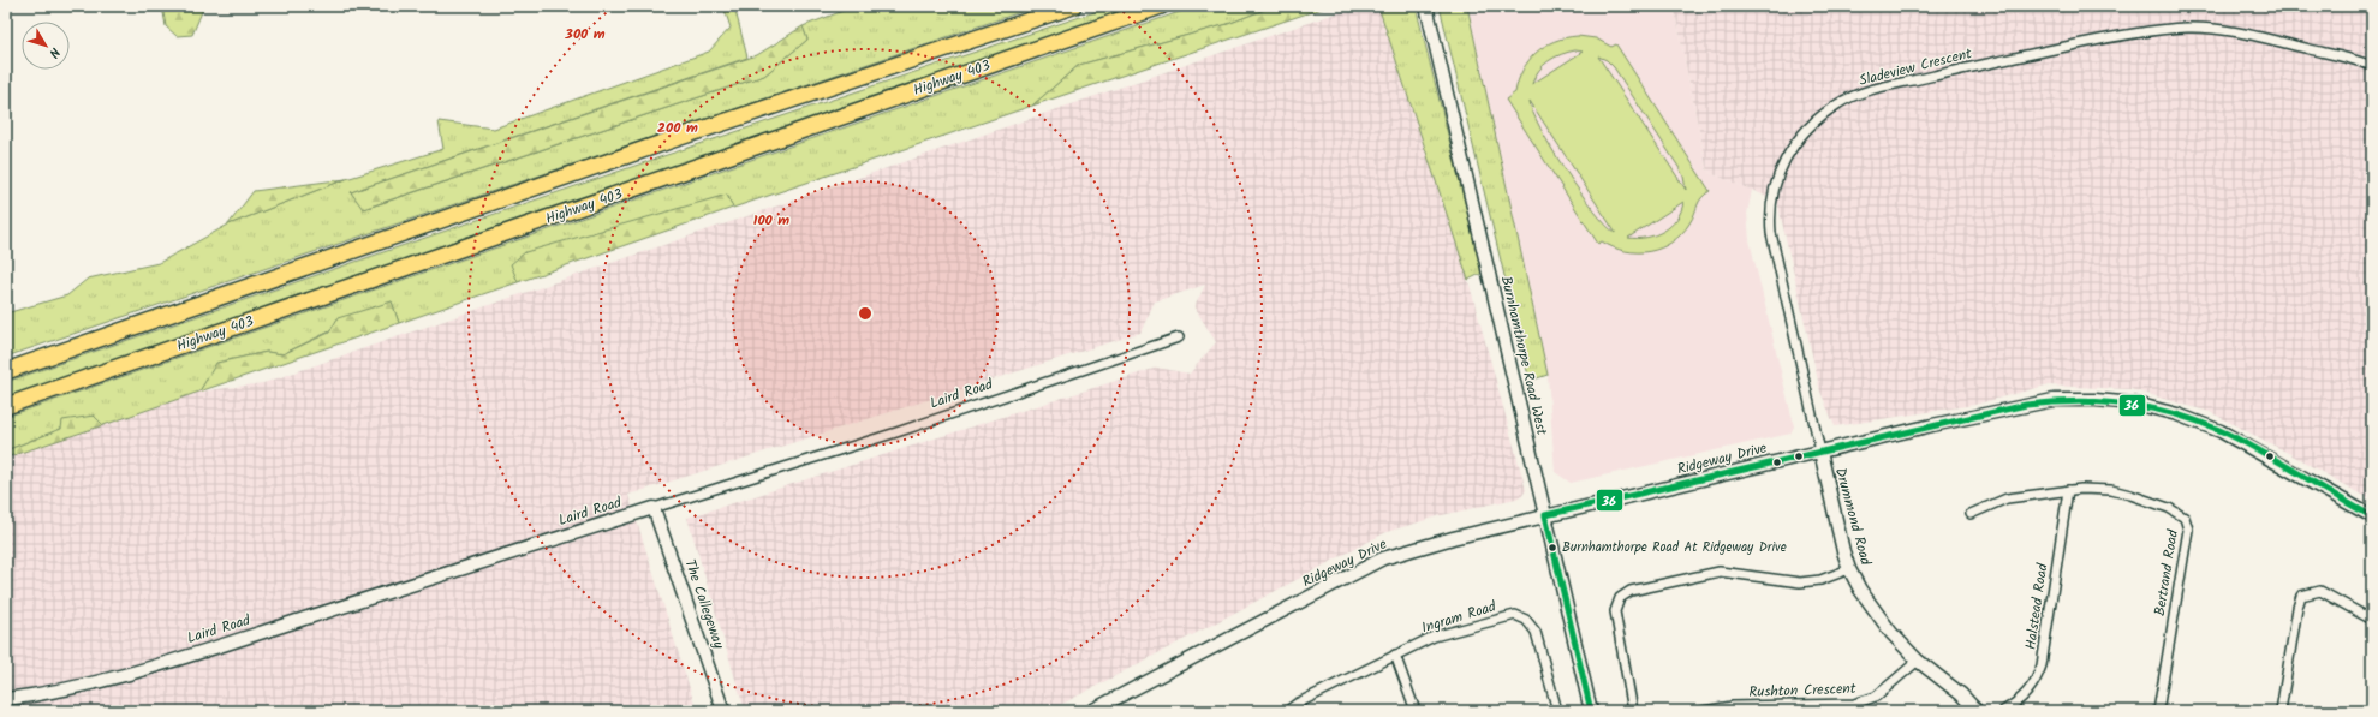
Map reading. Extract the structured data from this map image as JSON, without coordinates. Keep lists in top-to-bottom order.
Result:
{
  "streets": {
    "highway": ["Highway 403"],
    "street": [
      "Sladeview Crescent",
      "Burnhamthorpe Road West",
      "Laird Road",
      "Ridgeway Drive",
      "Drummond Road",
      "Bertrand Road",
      "The Collegeway",
      "Halstead Road",
      "Ingram Road",
      "Rushton Crescent"
    ]
  },
  "crossings": [
    ["Sladeview Crescent", "Ridgeway Drive"],
    ["Sladeview Crescent", "Drummond Road"],
    ["Burnhamthorpe Road West", "Ridgeway Drive"],
    ["Laird Road", "The Collegeway"],
    ["Ridgeway Drive", "Drummond Road"],
    ["Drummond Road", "Rushton Crescent"],
    ["Bertrand Road", "Halstead Road"]
  ],
  "places": ["Burnhamthorpe Road At Ridgeway Drive"],
  "lines": ["transit line 36"],
  "north": "bottom right",
  "rings": ["300 m", "200 m", "100 m"]
}
